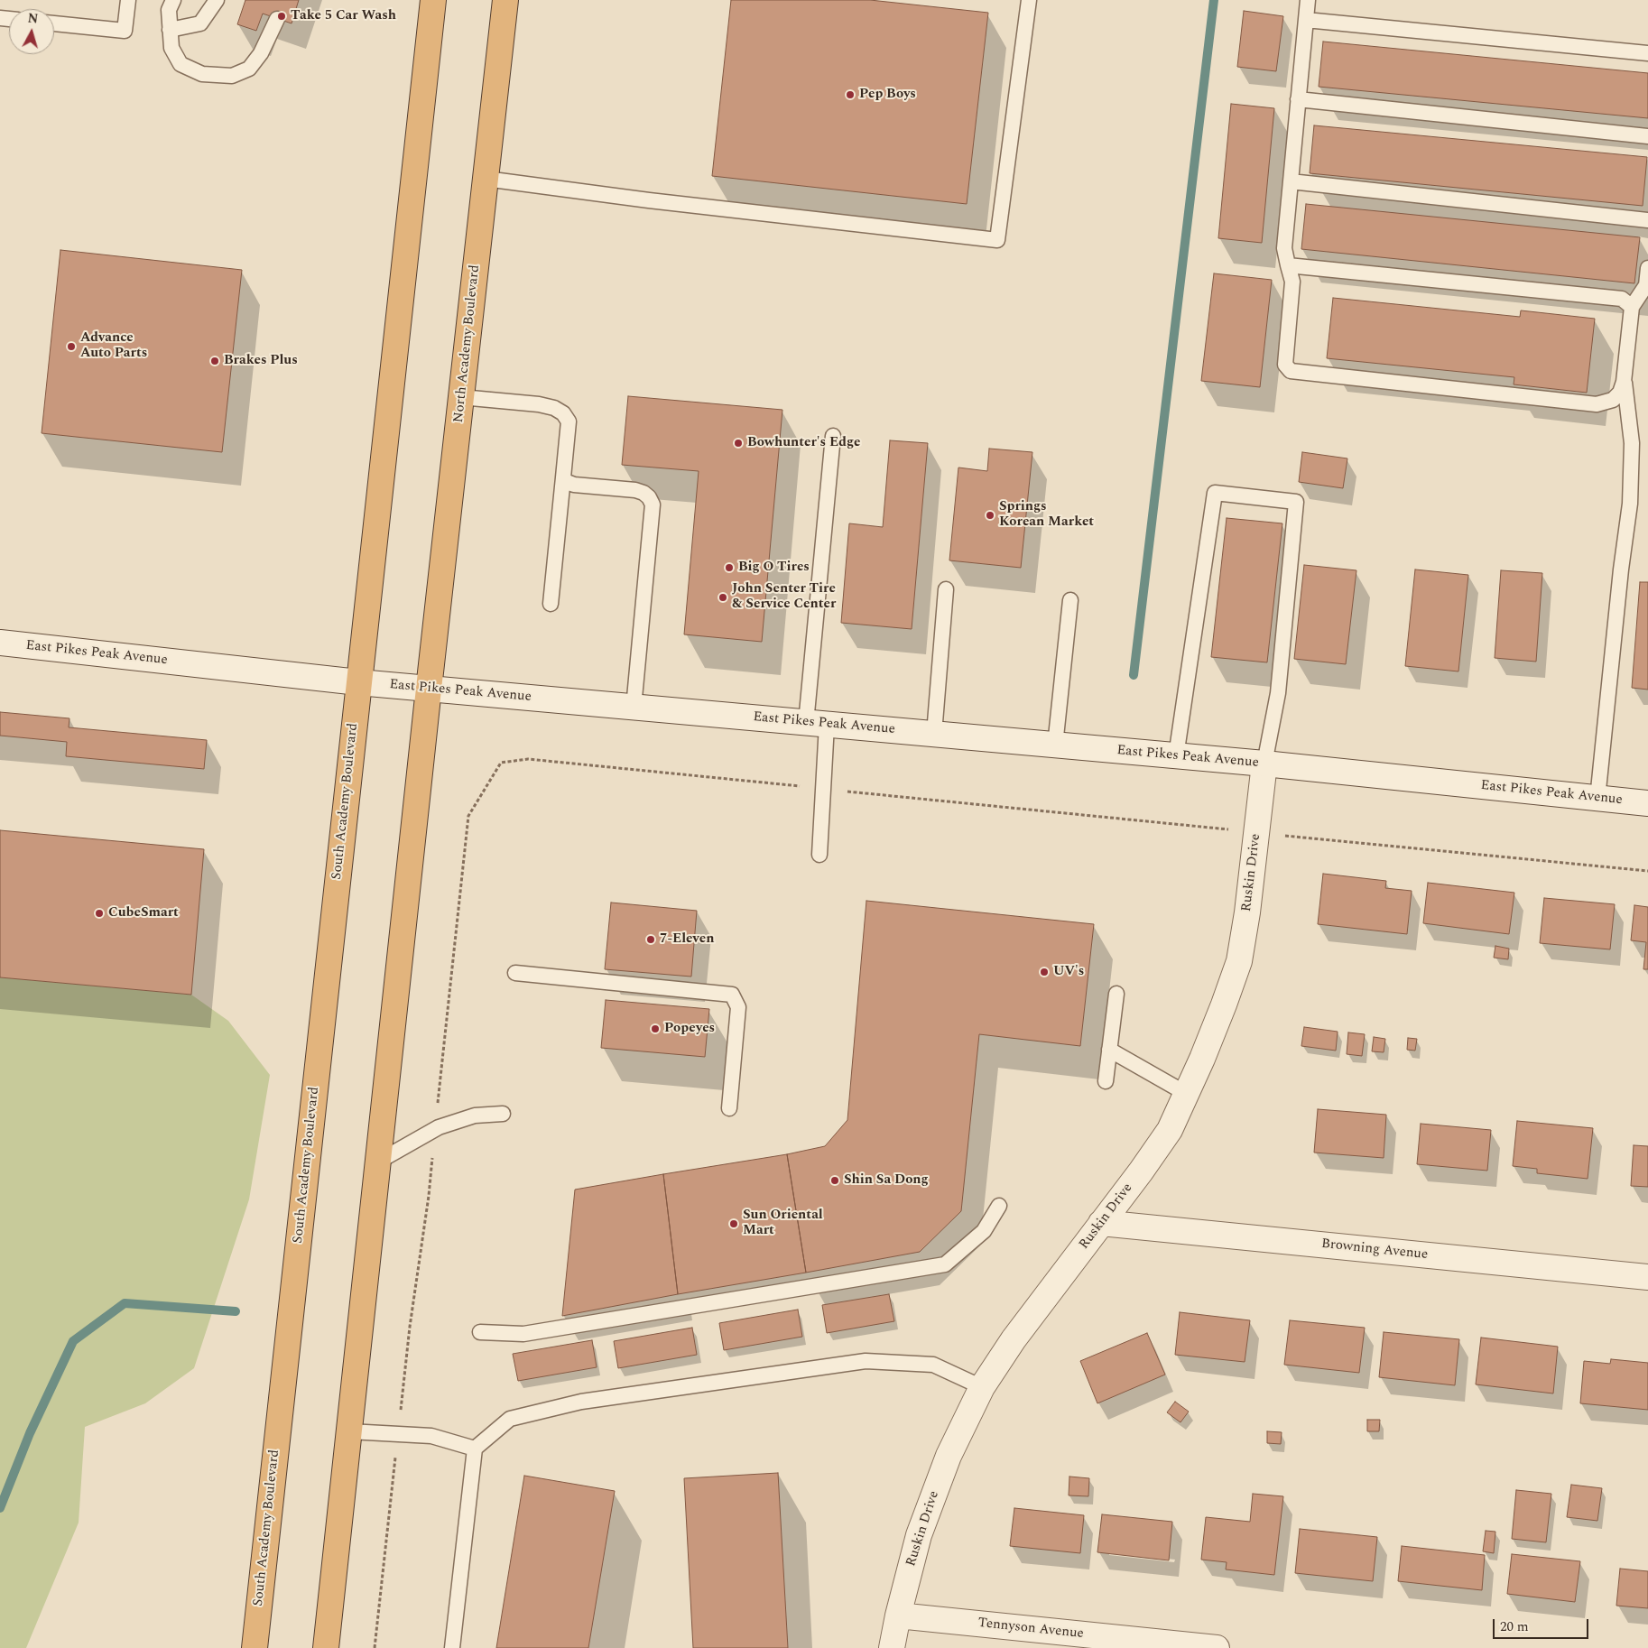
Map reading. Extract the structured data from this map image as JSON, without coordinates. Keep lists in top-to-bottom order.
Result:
{
  "streets": {
    "highway": ["North Academy Boulevard", "South Academy Boulevard"],
    "street": [
      "East Pikes Peak Avenue",
      "Ruskin Drive",
      "Browning Avenue",
      "Tennyson Avenue"
    ]
  },
  "crossings": [
    ["North Academy Boulevard", "East Pikes Peak Avenue"],
    ["East Pikes Peak Avenue", "South Academy Boulevard"],
    ["East Pikes Peak Avenue", "Ruskin Drive"],
    ["Ruskin Drive", "Browning Avenue"],
    ["Ruskin Drive", "Tennyson Avenue"]
  ],
  "places": [
    "Take 5 Car Wash",
    "Pep Boys",
    "Advance Auto Parts",
    "Brakes Plus",
    "Bowhunter's Edge",
    "Springs Korean Market",
    "Big O Tires",
    "John Senter Tire & Service Center",
    "CubeSmart",
    "7-Eleven",
    "UV's",
    "Popeyes",
    "Shin Sa Dong",
    "Sun Oriental Mart"
  ],
  "scale_bar": "20 m",
  "north": "top"
}
